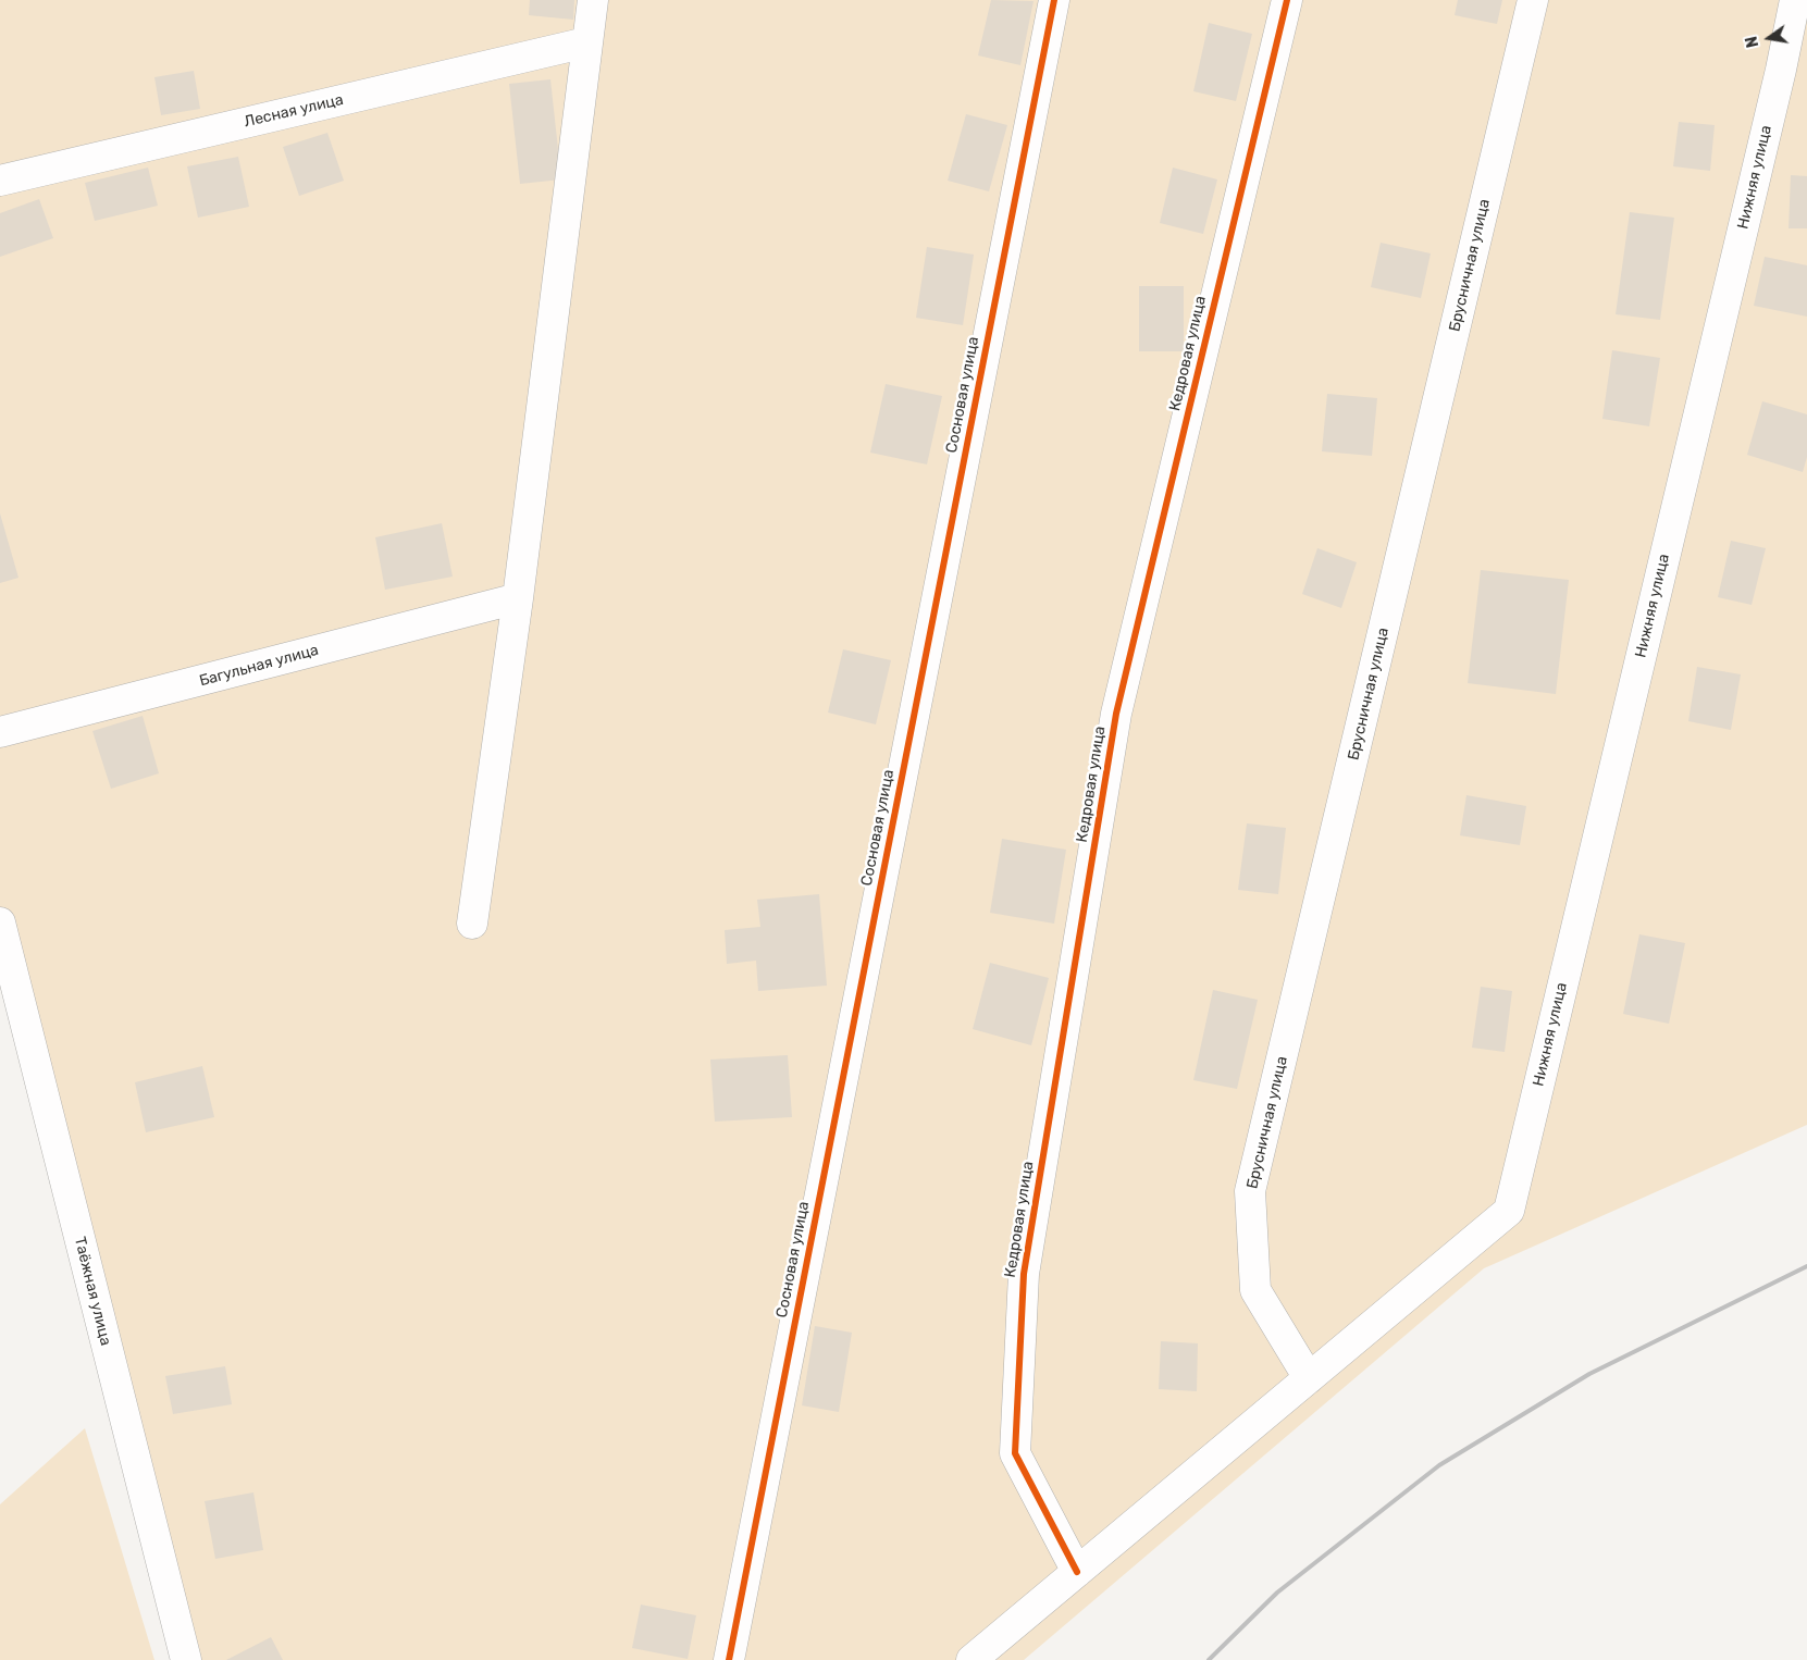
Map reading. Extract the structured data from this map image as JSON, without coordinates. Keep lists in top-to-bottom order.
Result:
{
  "streets": {
    "street": [
      "Лесная улица",
      "Нижняя улица",
      "Брусничная улица",
      "Кедровая улица",
      "Сосновая улица",
      "Багульная улица",
      "Таёжная улица"
    ]
  },
  "crossings": [
    ["Нижняя улица", "Брусничная улица"]
  ],
  "north": "left"
}
